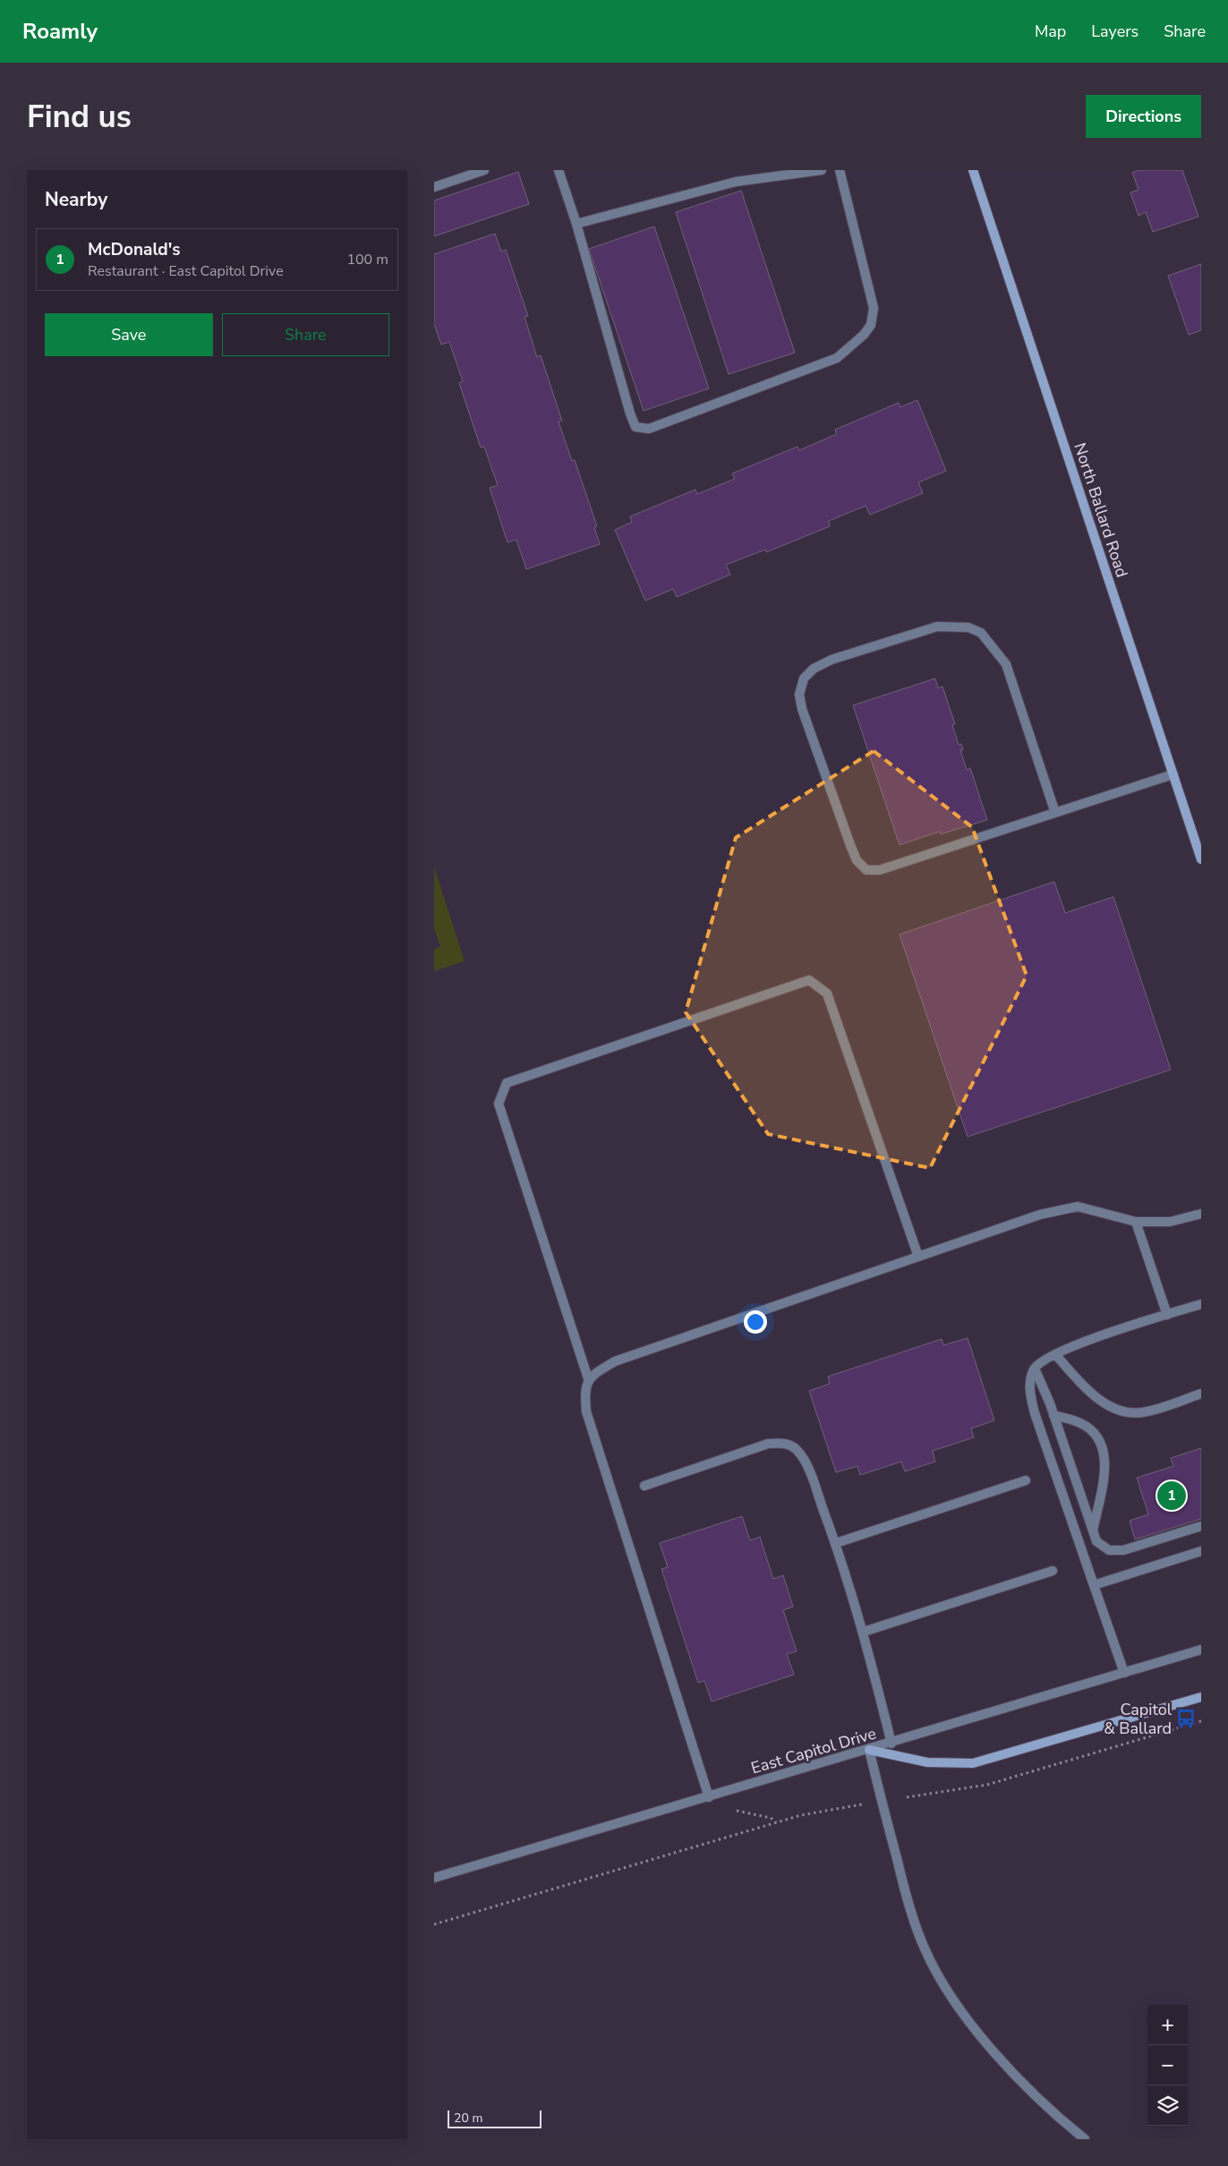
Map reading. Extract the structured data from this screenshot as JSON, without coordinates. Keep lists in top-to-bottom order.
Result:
{
  "streets": {
    "main road": ["North Ballard Road"],
    "street": ["East Capitol Drive"]
  },
  "places": {
    "bus stop": ["Capitol & Ballard"]
  },
  "scale_bar": "20 m",
  "page": {
    "header": "Roamly",
    "nav": ["Map", "Layers", "Share"],
    "buttons": [
      "Directions",
      ["Save", "Share"]
    ],
    "title": "Find us",
    "heading": "Nearby",
    "list": [
      {
        "mark": "1",
        "name": "McDonald's",
        "note": "Restaurant · East Capitol Drive",
        "value": "100 m"
      }
    ],
    "pins": "1",
    "map_buttons": ["+", "−"],
    "scale": "20 m"
  }
}
